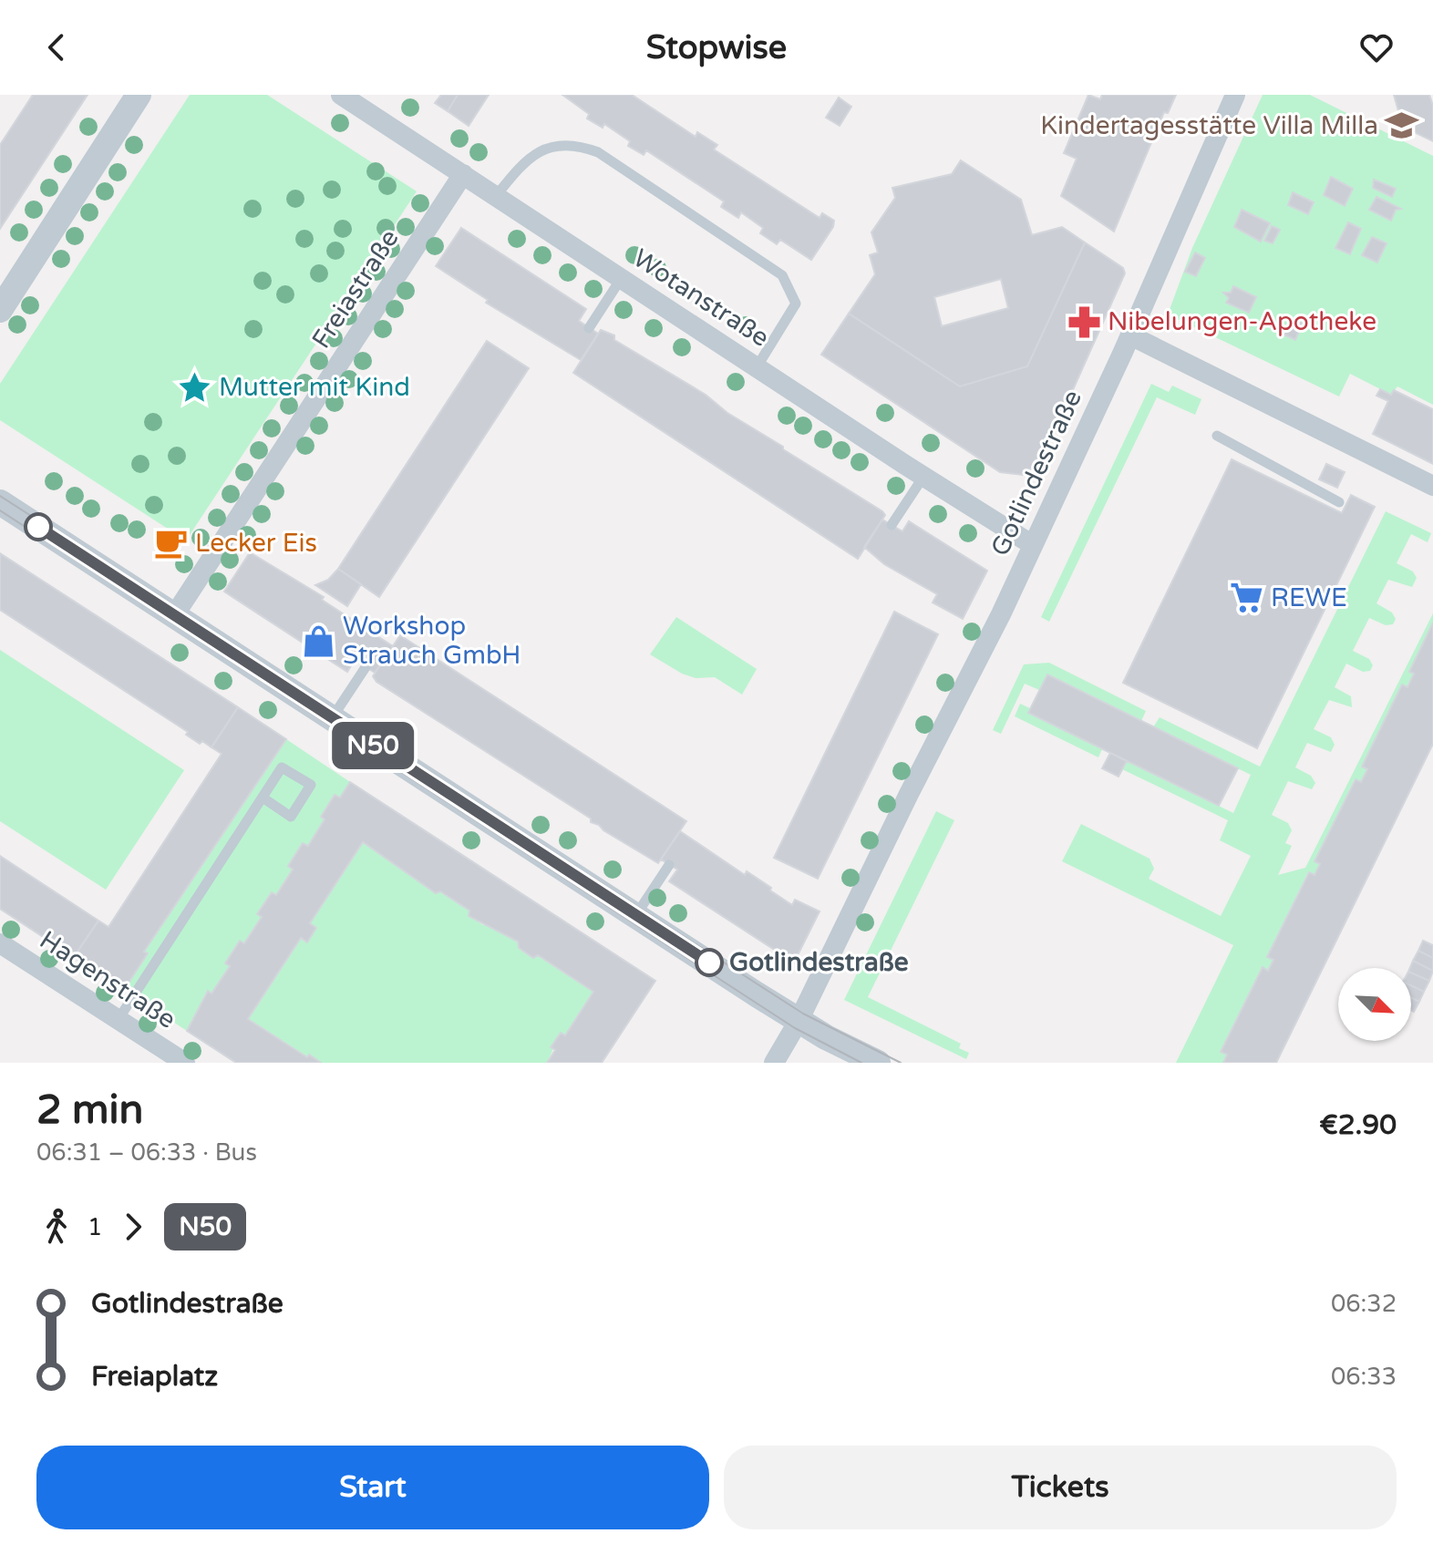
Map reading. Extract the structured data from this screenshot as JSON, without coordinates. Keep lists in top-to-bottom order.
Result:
{
  "streets": {
    "street": [
      "Freiastraße",
      "Wotanstraße",
      "Gotlindestraße",
      "Hagenstraße"
    ]
  },
  "crossings": [
    ["Freiastraße", "Wotanstraße"],
    ["Wotanstraße", "Gotlindestraße"]
  ],
  "places": {
    "school or university": ["Kindertagesstätte Villa Milla"],
    "pharmacy": ["Nibelungen-Apotheke"],
    "place": ["Mutter mit Kind"],
    "cafe": ["Lecker Eis"],
    "supermarket": ["REWE"],
    "shop": ["Workshop Strauch GmbH"],
    "other": ["Gotlindestraße"]
  },
  "lines": ["bus line N50"],
  "north": "bottom right",
  "page": {
    "header": "Stopwise",
    "on_map": "N50",
    "heading": ["2 min", "06:31 – 06:33 · Bus", "€2.90"],
    "legs": ["1", "N50"],
    "list": [
      {
        "name": "Gotlindestraße",
        "value": "06:32"
      },
      {
        "name": "Freiaplatz",
        "value": "06:33"
      }
    ],
    "buttons": ["Start", "Tickets"]
  }
}
